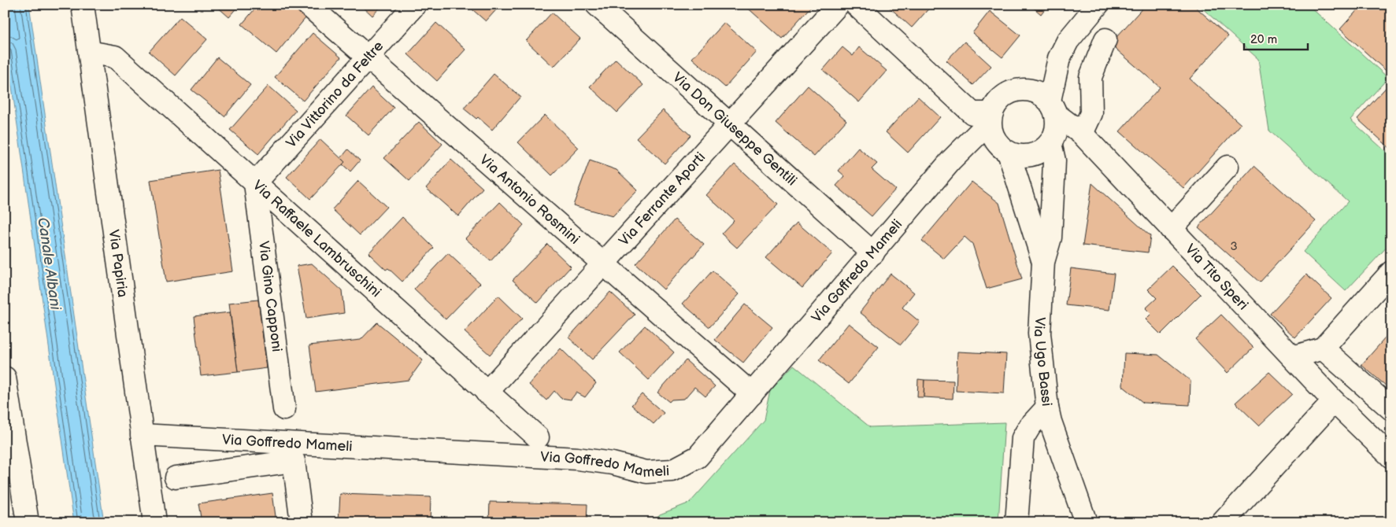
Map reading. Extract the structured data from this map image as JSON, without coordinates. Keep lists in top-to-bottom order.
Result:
{
  "streets": {
    "street": [
      "Via Vittorino da Feltre",
      "Via Don Giuseppe Gentili",
      "Via Ferrante Aporti",
      "Via Antonio Rosmini",
      "Via Raffaele Lambruschini",
      "Via Papiria",
      "Via Goffredo Mameli",
      "Via Tito Speri",
      "Via Gino Capponi",
      "Via Ugo Bassi"
    ]
  },
  "crossings": [
    ["Via Vittorino da Feltre", "Via Antonio Rosmini"],
    ["Via Vittorino da Feltre", "Via Raffaele Lambruschini"],
    ["Via Vittorino da Feltre", "Via Gino Capponi"],
    ["Via Don Giuseppe Gentili", "Via Ferrante Aporti"],
    ["Via Don Giuseppe Gentili", "Via Goffredo Mameli"],
    ["Via Ferrante Aporti", "Via Antonio Rosmini"],
    ["Via Ferrante Aporti", "Via Raffaele Lambruschini"],
    ["Via Antonio Rosmini", "Via Goffredo Mameli"],
    ["Via Raffaele Lambruschini", "Via Papiria"],
    ["Via Raffaele Lambruschini", "Via Gino Capponi"],
    ["Via Papiria", "Via Goffredo Mameli"],
    ["Via Goffredo Mameli", "Via Tito Speri"],
    ["Via Goffredo Mameli", "Via Ugo Bassi"],
    ["Via Tito Speri", "Via Ugo Bassi"]
  ],
  "water": ["Canale Albani"],
  "house_numbers": ["3"],
  "scale_bar": "20 m"
}
